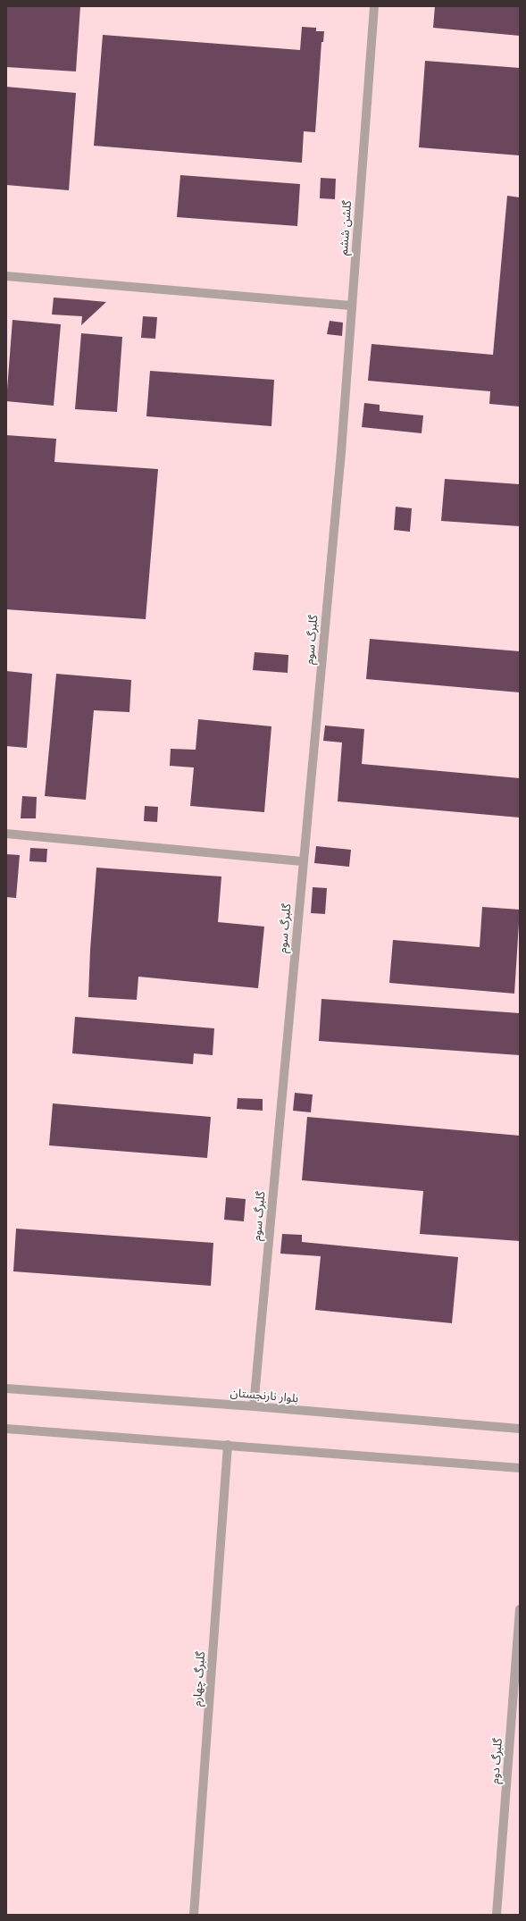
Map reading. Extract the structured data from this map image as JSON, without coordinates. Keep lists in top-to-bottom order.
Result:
{
  "streets": {
    "street": [
      "گلشن ششم",
      "گلبرگ سوم",
      "بلوار نارنجستان",
      "گلبرگ چهارم",
      "گلبرگ دوم"
    ]
  },
  "crossings": [
    ["گلشن ششم", "گلبرگ سوم"],
    ["گلبرگ سوم", "بلوار نارنجستان"]
  ]
}
